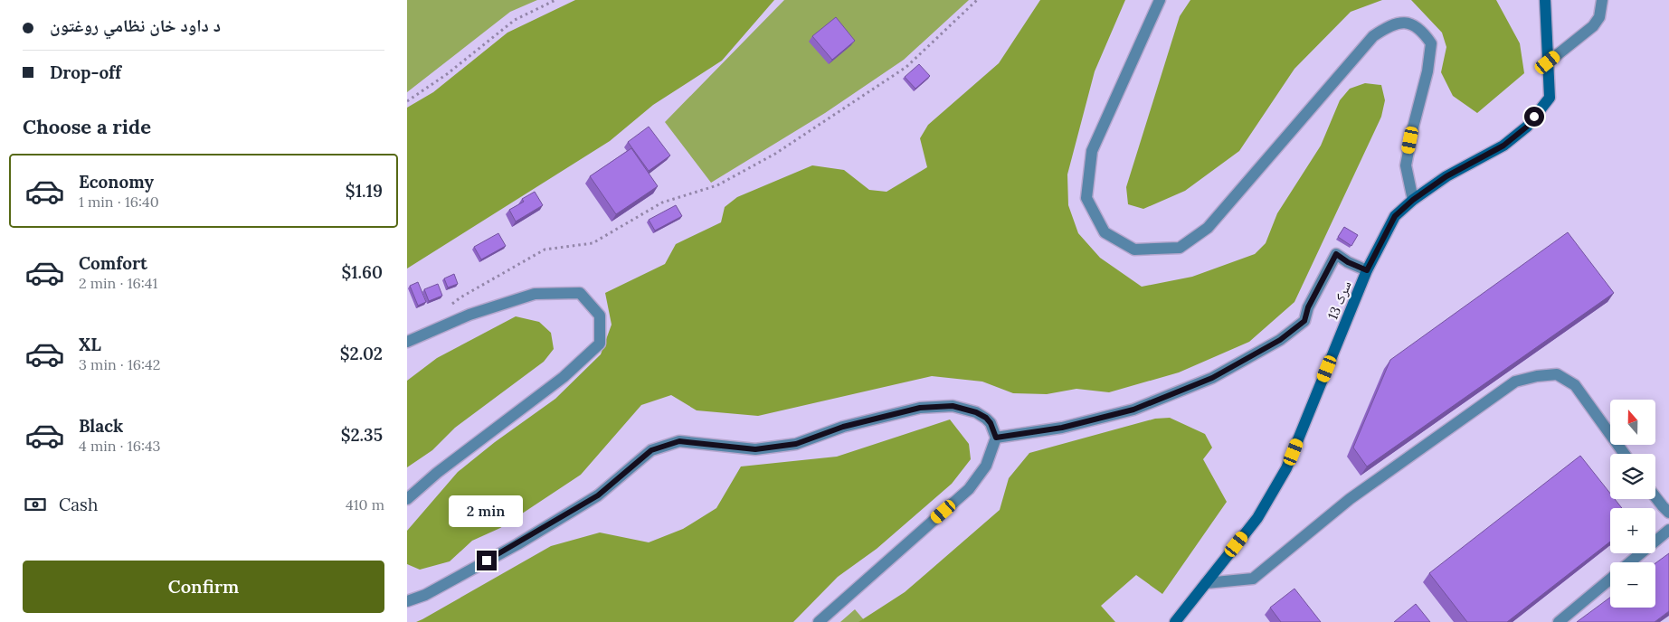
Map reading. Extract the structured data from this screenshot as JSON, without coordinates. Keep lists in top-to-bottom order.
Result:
{
  "streets": {
    "street": ["سرک 13"]
  },
  "north": "top",
  "page": {
    "banner": ["د داود خان نظامي روغتون", "Drop-off"],
    "heading": "Choose a ride",
    "list": [
      {
        "name": "Economy",
        "note": "1 min · 16:40",
        "value": "$1.19"
      },
      {
        "name": "Comfort",
        "note": "2 min · 16:41",
        "value": "$1.60"
      },
      {
        "name": "XL",
        "note": "3 min · 16:42",
        "value": "$2.02"
      },
      {
        "name": "Black",
        "note": "4 min · 16:43",
        "value": "$2.35"
      }
    ],
    "map_buttons": ["+", "−"],
    "pay": ["Cash", "410 m"],
    "bubble": "2 min",
    "buttons": "Confirm"
  }
}
